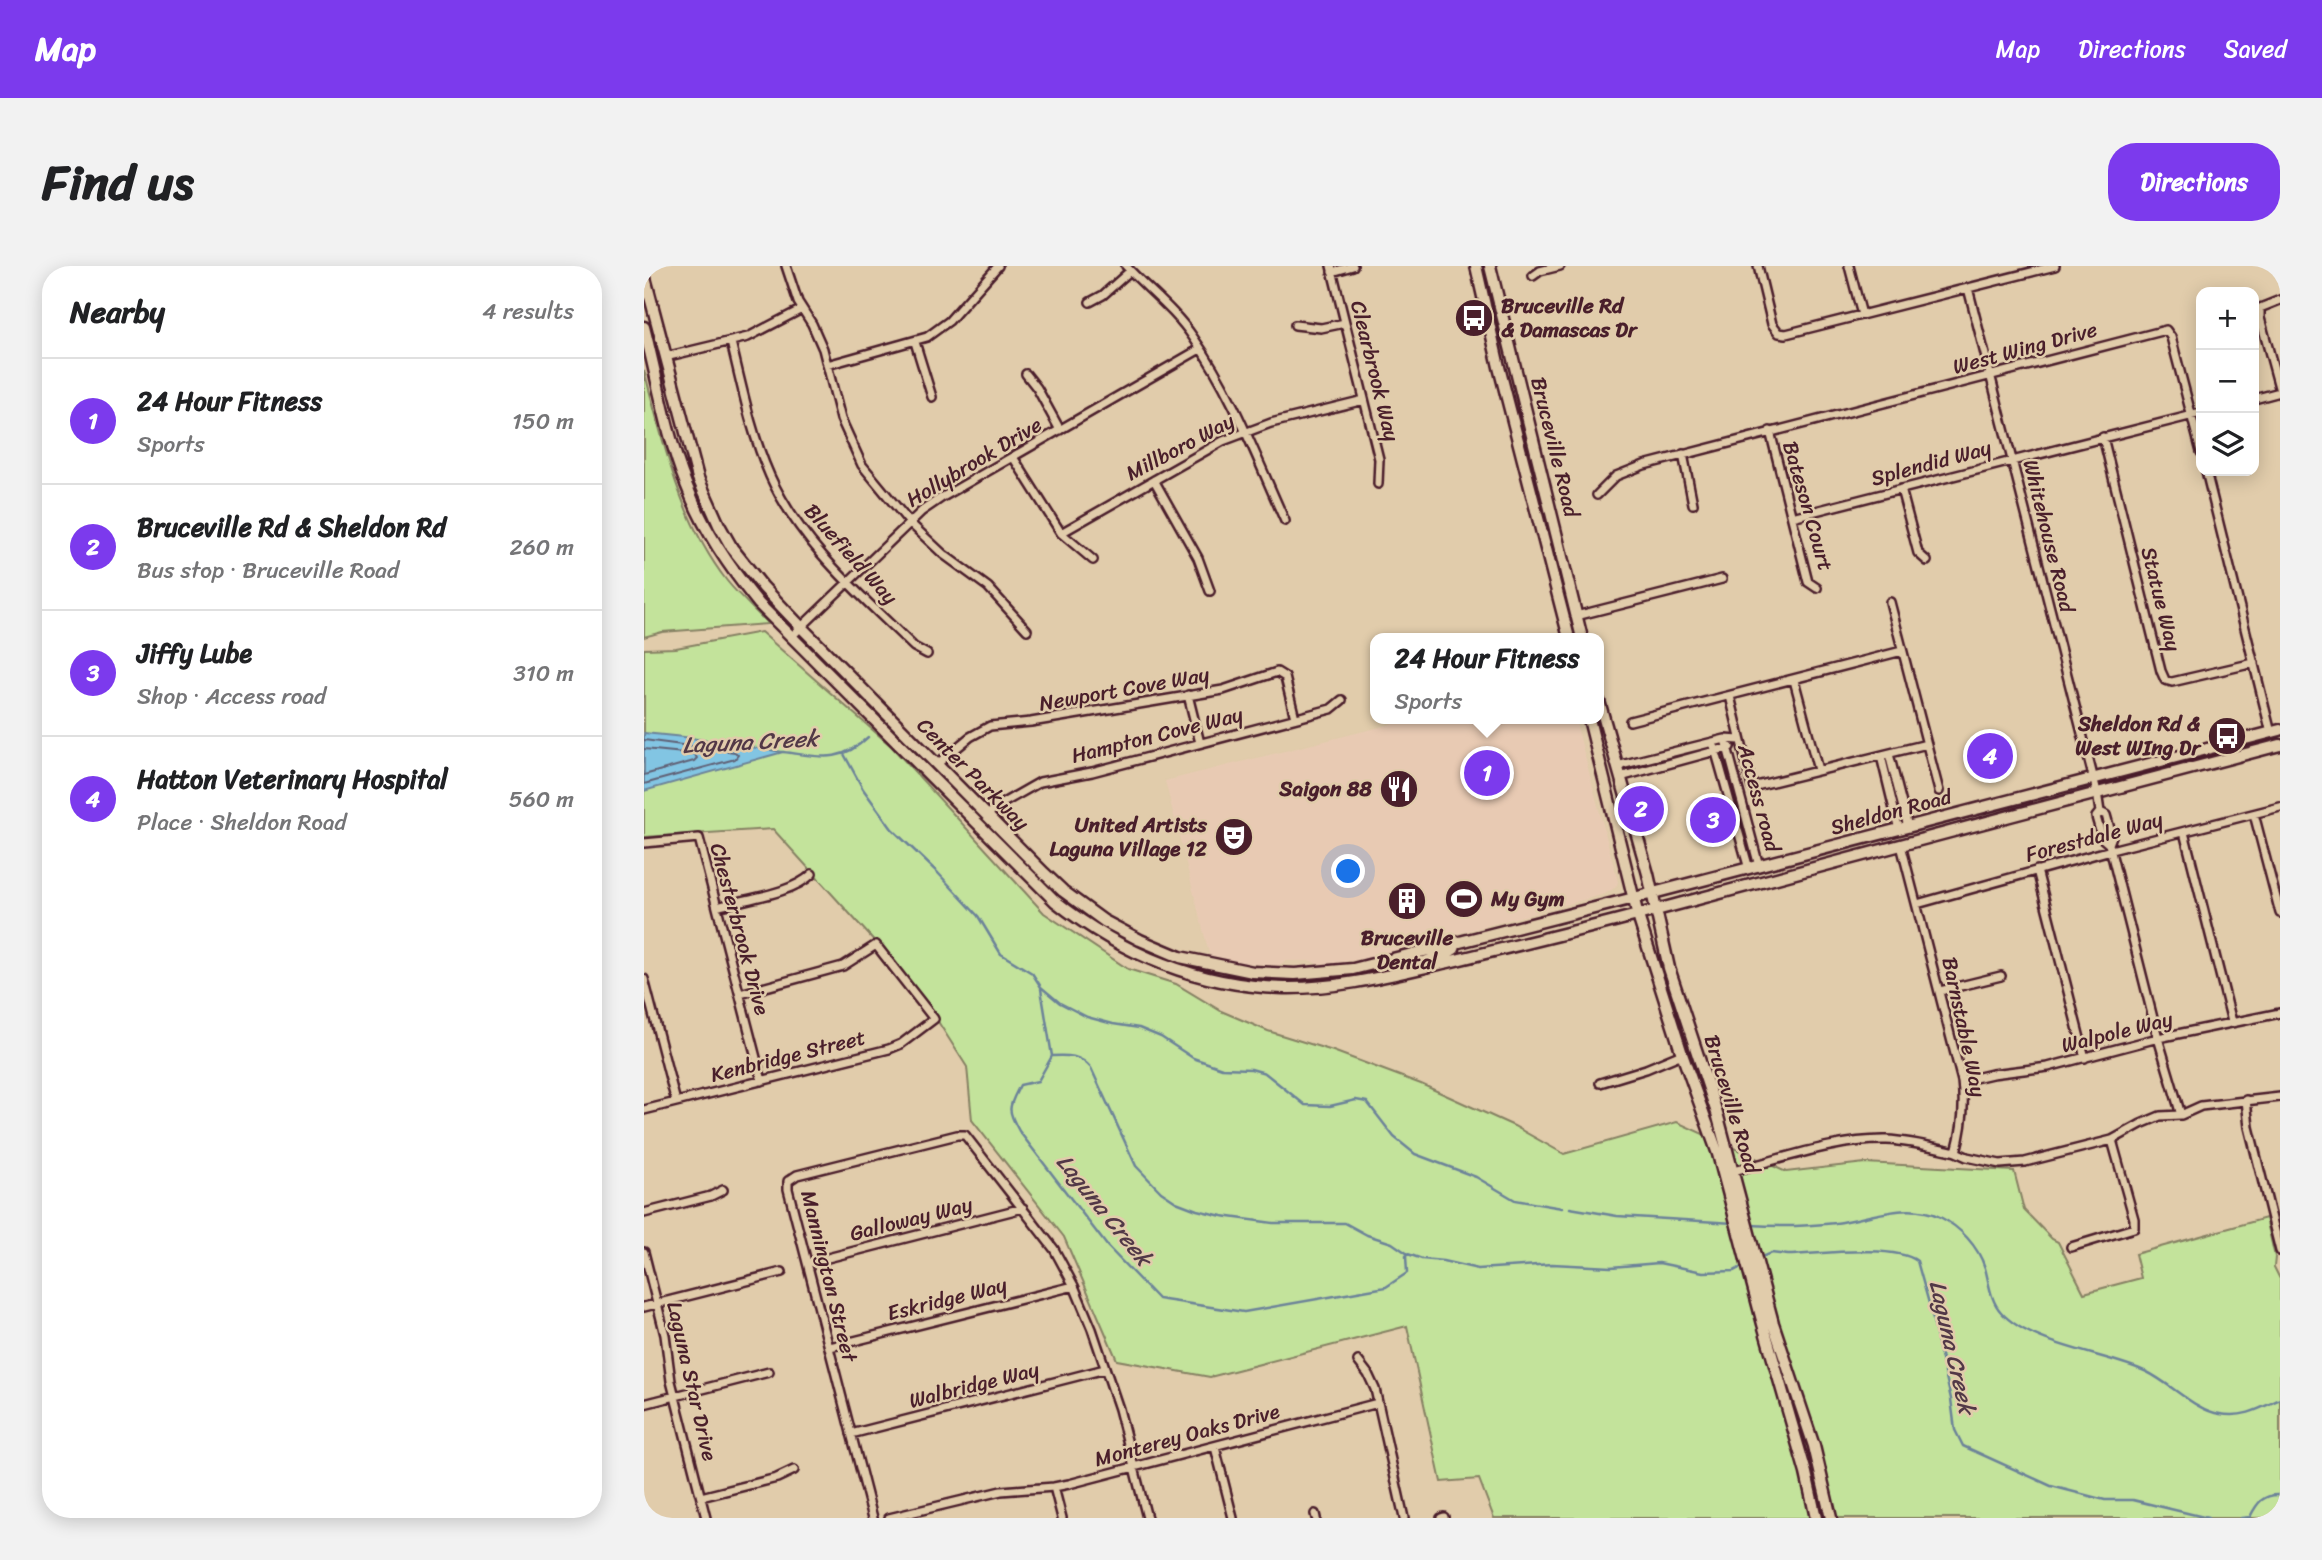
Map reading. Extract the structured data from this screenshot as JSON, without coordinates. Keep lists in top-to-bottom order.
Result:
{
  "streets": {
    "main road": ["Bruceville Road", "Center Parkway", "Sheldon Road"],
    "street": [
      "West Wing Drive",
      "Clearbrook Way",
      "Millboro Way",
      "Hollybrook Drive",
      "Splendid Way",
      "Bateson Court",
      "Whitehouse Road",
      "Bluefield Way",
      "Statue Way",
      "Newport Cove Way",
      "Hampton Cove Way",
      "Access road",
      "Forestdale Way",
      "Chesterbrook Drive",
      "Barnstable Way",
      "Walpole Way",
      "Kenbridge Street",
      "Galloway Way",
      "Mannington Street",
      "Eskridge Way",
      "Laguna Star Drive",
      "Walbridge Way",
      "Monterey Oaks Drive"
    ]
  },
  "crossings": [
    ["West Wing Drive", "Splendid Way"],
    ["West Wing Drive", "Bateson Court"],
    ["West Wing Drive", "Whitehouse Road"],
    ["Clearbrook Way", "Millboro Way"],
    ["Bruceville Road", "Center Parkway"],
    ["Bruceville Road", "Sheldon Road"],
    ["Hollybrook Drive", "Bluefield Way"],
    ["Hollybrook Drive", "Center Parkway"],
    ["Splendid Way", "Bateson Court"],
    ["Splendid Way", "Whitehouse Road"],
    ["Splendid Way", "Statue Way"],
    ["Whitehouse Road", "Sheldon Road"],
    ["Whitehouse Road", "Forestdale Way"],
    ["Whitehouse Road", "Walpole Way"],
    ["Newport Cove Way", "Hampton Cove Way"],
    ["Newport Cove Way", "Center Parkway"],
    ["Hampton Cove Way", "Center Parkway"],
    ["Center Parkway", "Sheldon Road"],
    ["Access road", "Sheldon Road"],
    ["Sheldon Road", "Barnstable Way"],
    ["Forestdale Way", "Barnstable Way"],
    ["Chesterbrook Drive", "Kenbridge Street"],
    ["Barnstable Way", "Walpole Way"],
    ["Galloway Way", "Mannington Street"],
    ["Mannington Street", "Eskridge Way"],
    ["Mannington Street", "Walbridge Way"],
    ["Mannington Street", "Monterey Oaks Drive"]
  ],
  "water": ["Laguna Creek"],
  "places": {
    "bus stop": ["Bruceville Rd & Damascas Dr", "Sheldon Rd & West WIng Dr"],
    "restaurant": ["Saigon 88"],
    "theatre": ["United Artists Laguna Village 12"],
    "sports": ["My Gym"],
    "building": ["Bruceville Dental"]
  },
  "page": {
    "header": "Map",
    "nav": ["Map", "Directions", "Saved"],
    "title": "Find us",
    "buttons": "Directions",
    "heading": ["Nearby", "4 results"],
    "map_buttons": ["+", "−"],
    "list": [
      {
        "mark": "1",
        "name": "24 Hour Fitness",
        "note": "Sports",
        "value": "150 m"
      },
      {
        "mark": "2",
        "name": "Bruceville Rd & Sheldon Rd",
        "note": "Bus stop · Bruceville Road",
        "value": "260 m"
      },
      {
        "mark": "3",
        "name": "Jiffy Lube",
        "note": "Shop · Access road",
        "value": "310 m"
      },
      {
        "mark": "4",
        "name": "Hatton Veterinary Hospital",
        "note": "Place · Sheldon Road",
        "value": "560 m"
      }
    ],
    "popup": ["24 Hour Fitness", "Sports"],
    "pins": [
      "4",
      "1",
      "2",
      "3"
    ]
  }
}
